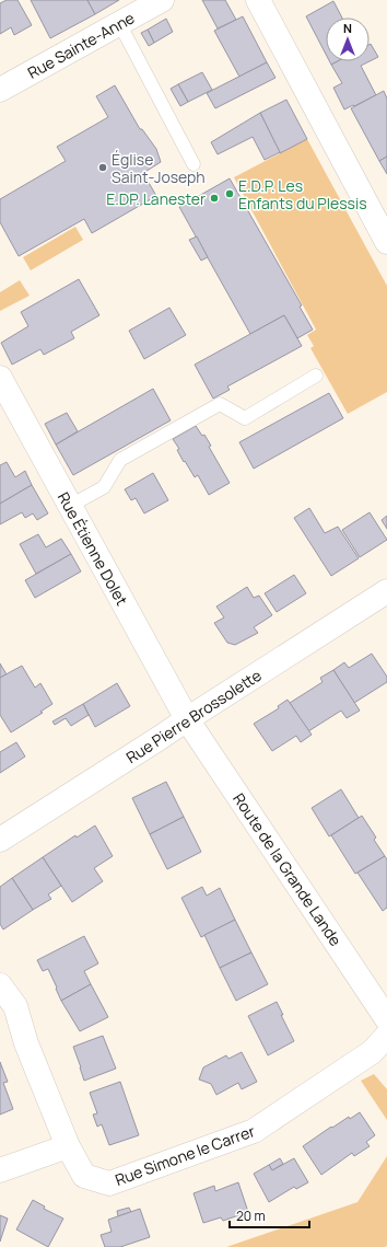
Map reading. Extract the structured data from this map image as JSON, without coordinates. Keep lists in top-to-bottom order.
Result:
{
  "streets": {
    "street": [
      "Rue Sainte-Anne",
      "Rue Étienne Dolet",
      "Rue Pierre Brossolette",
      "Route de la Grande Lande",
      "Rue Simone le Carrer"
    ]
  },
  "crossings": [
    ["Rue Étienne Dolet", "Rue Pierre Brossolette"],
    ["Rue Étienne Dolet", "Route de la Grande Lande"],
    ["Rue Pierre Brossolette", "Route de la Grande Lande"]
  ],
  "places": ["Église Saint-Joseph", "E.D.P. Les Enfants du Plessis", "E.DP. Lanester"],
  "scale_bar": "20 m",
  "north": "top"
}
